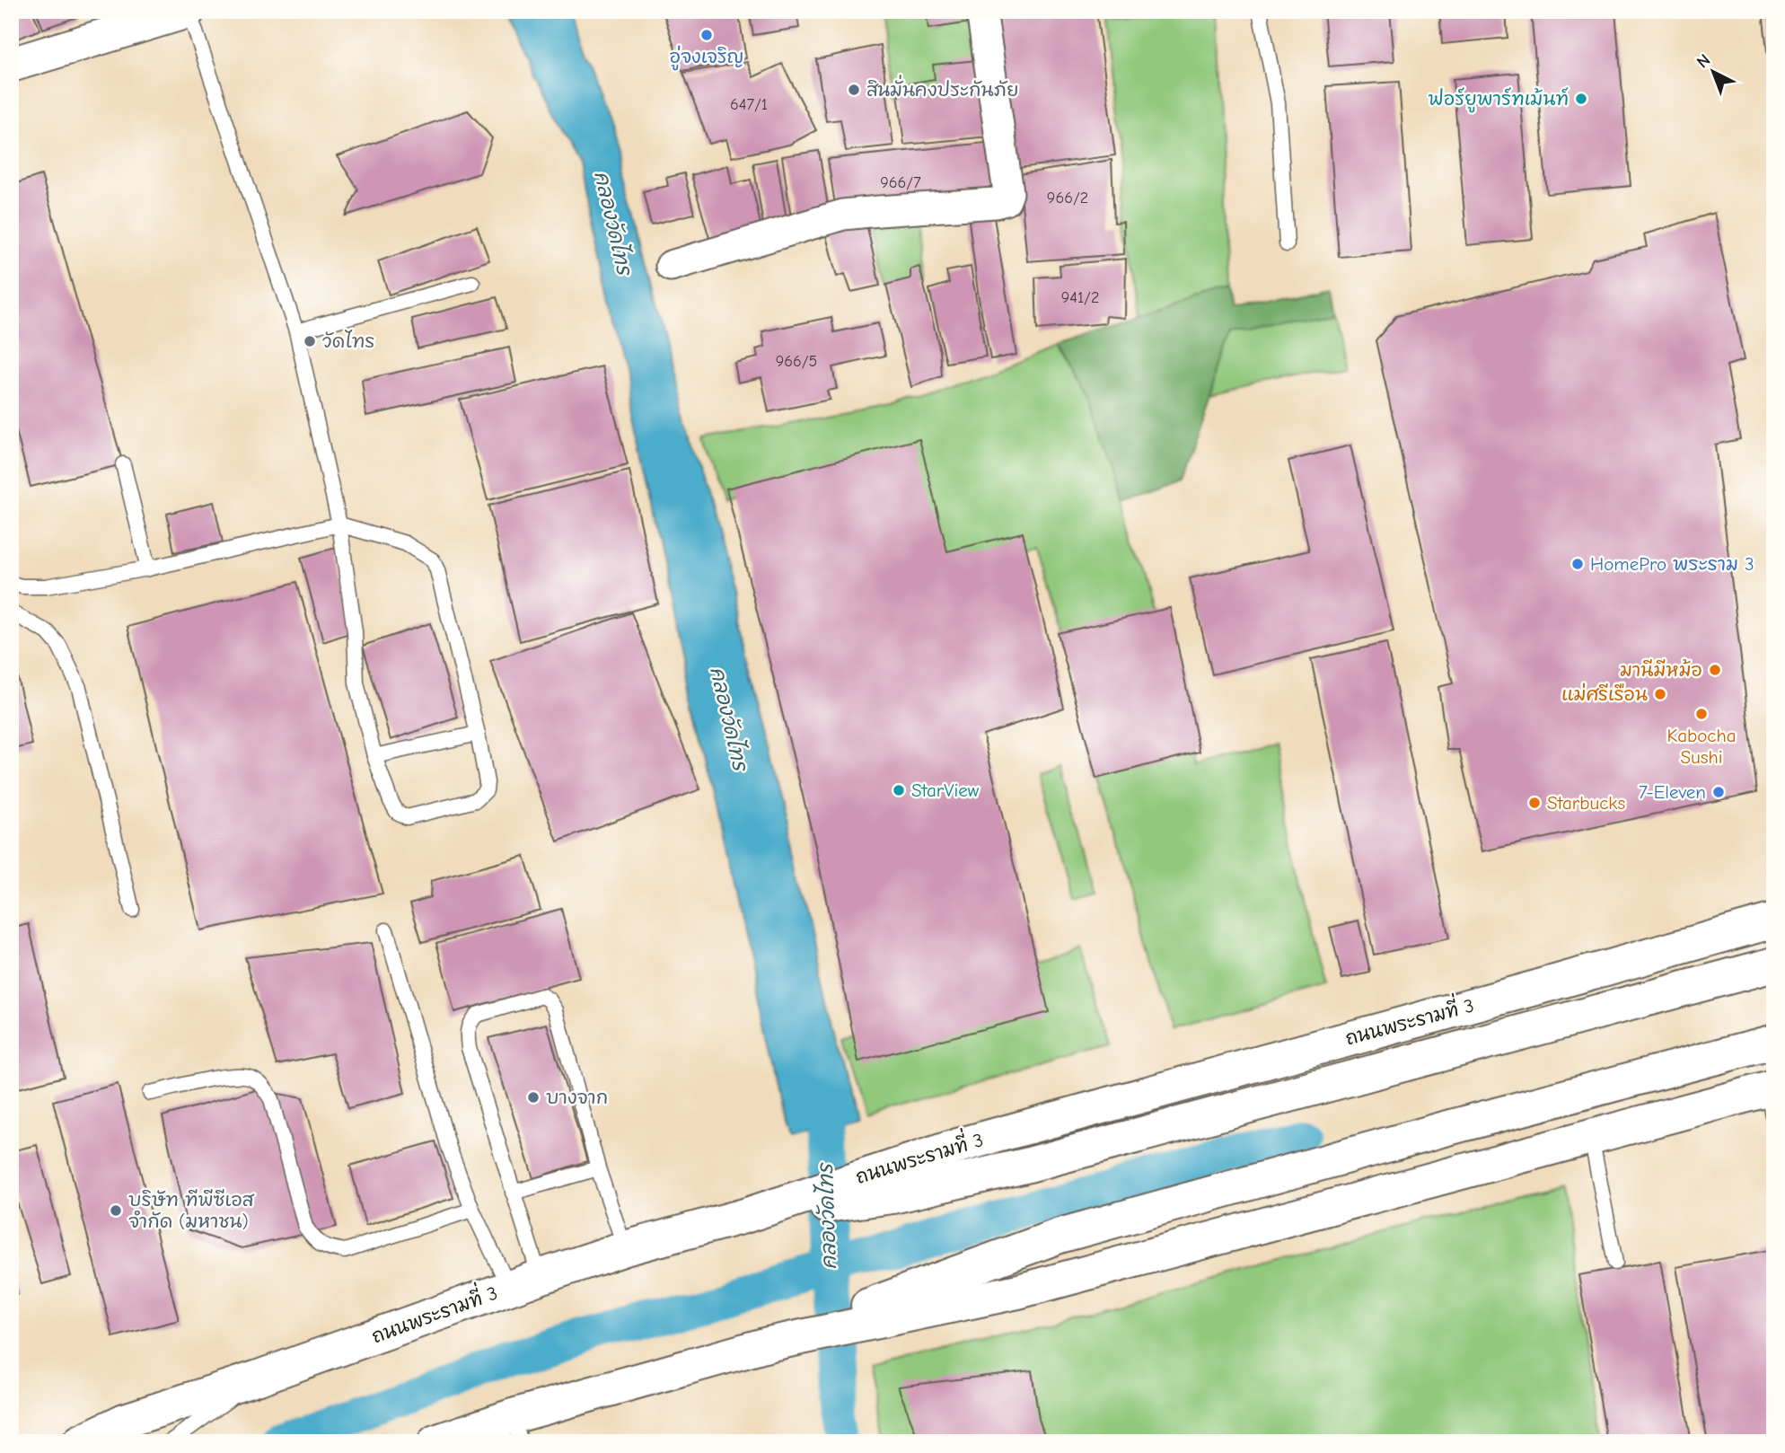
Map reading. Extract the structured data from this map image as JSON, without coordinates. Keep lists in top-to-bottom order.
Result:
{
  "streets": {
    "main road": ["ถนนพระรามที่ 3"]
  },
  "water": ["คลองวัดไทร"],
  "places": [
    "อู่จงเจริญ",
    "สินมั่นคงประกันภัย",
    "ฟอร์ยูพาร์ทเม้นท์",
    "วัดไทร",
    "HomePro พระราม 3",
    "มานีมีหม้อ",
    "แม่ศรีเรือน",
    "Kabocha Sushi",
    "StarView",
    "7-Eleven",
    "Starbucks",
    "บางจาก",
    "บริษัท ทีพีซีเอส จำกัด (มหาชน)"
  ],
  "house_numbers": [
    "647/1",
    "966/7",
    "966/2",
    "941/2",
    "966/5"
  ],
  "north": "top left"
}
